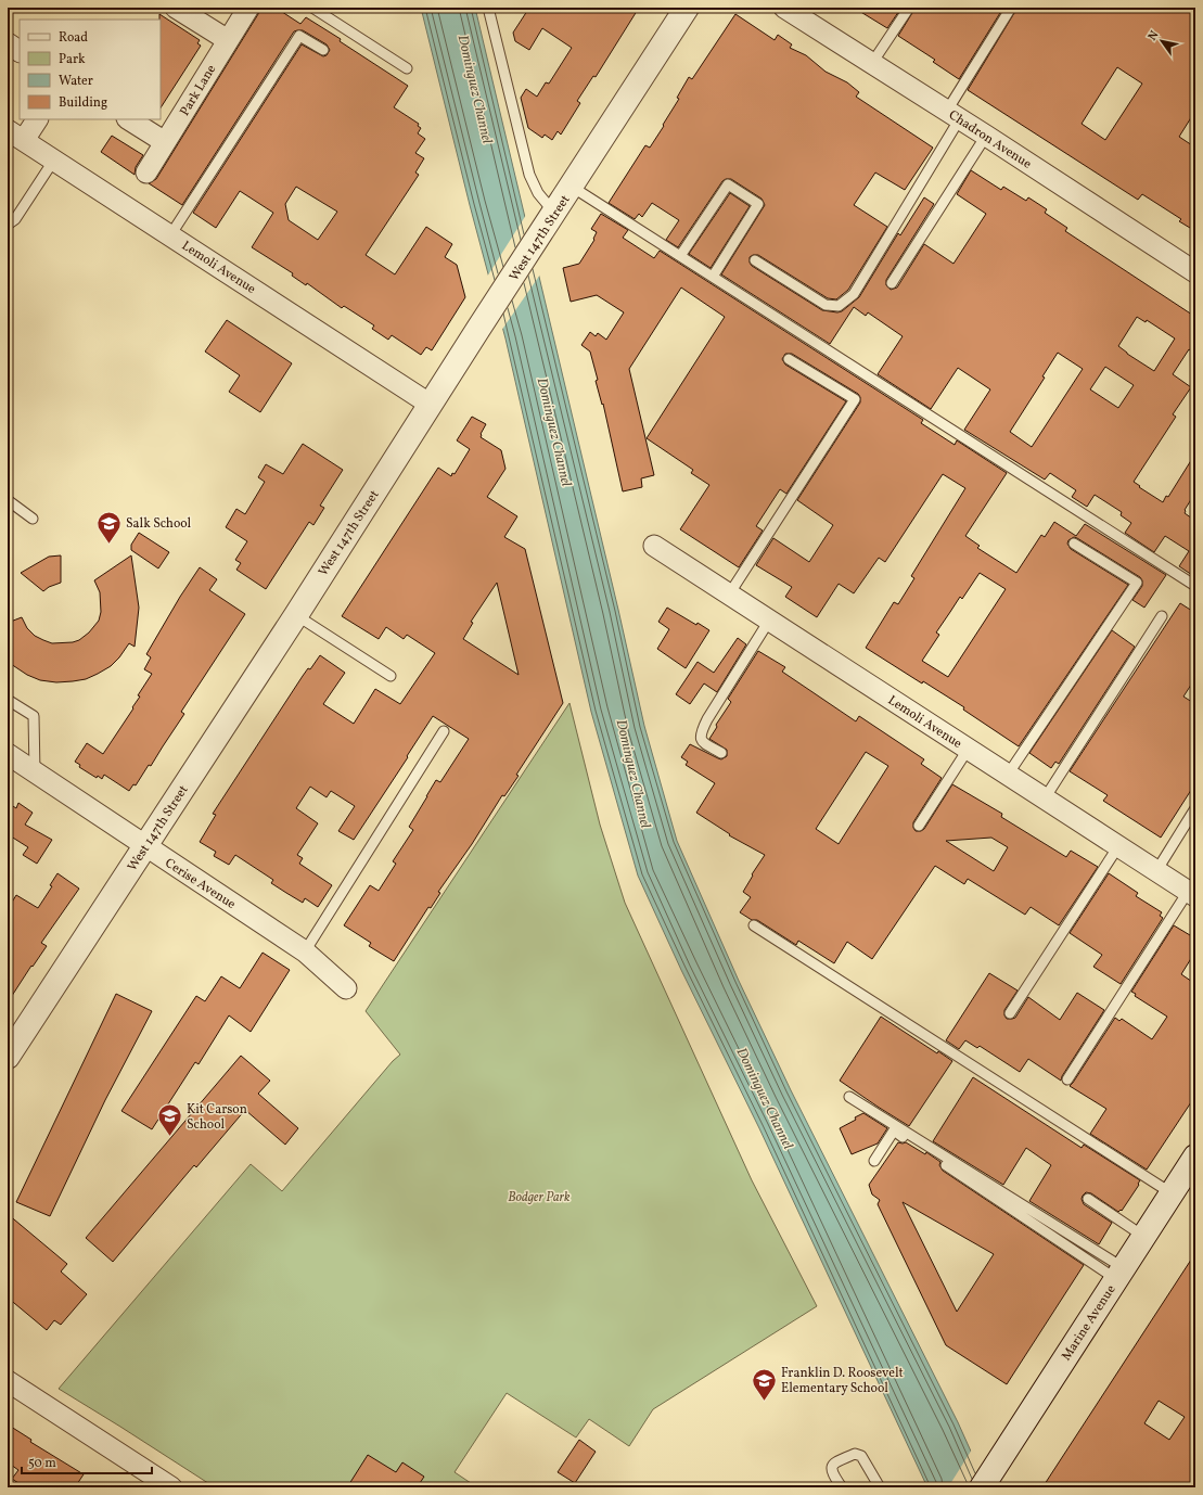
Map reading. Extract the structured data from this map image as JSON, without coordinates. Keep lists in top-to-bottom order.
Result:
{
  "streets": {
    "street": [
      "Park Lane",
      "Chadron Avenue",
      "West 147th Street",
      "Lemoli Avenue",
      "Cerise Avenue",
      "Marine Avenue"
    ]
  },
  "crossings": [
    ["West 147th Street", "Lemoli Avenue"],
    ["West 147th Street", "Cerise Avenue"]
  ],
  "water": ["Dominguez Channel"],
  "parks": ["Bodger Park"],
  "places": {
    "school or university": ["Salk School", "Kit Carson School", "Franklin D. Roosevelt Elementary School"]
  },
  "legend": [
    "Road",
    "Park",
    "Water",
    "Building"
  ],
  "scale_bar": "50 m",
  "north": "top left"
}
